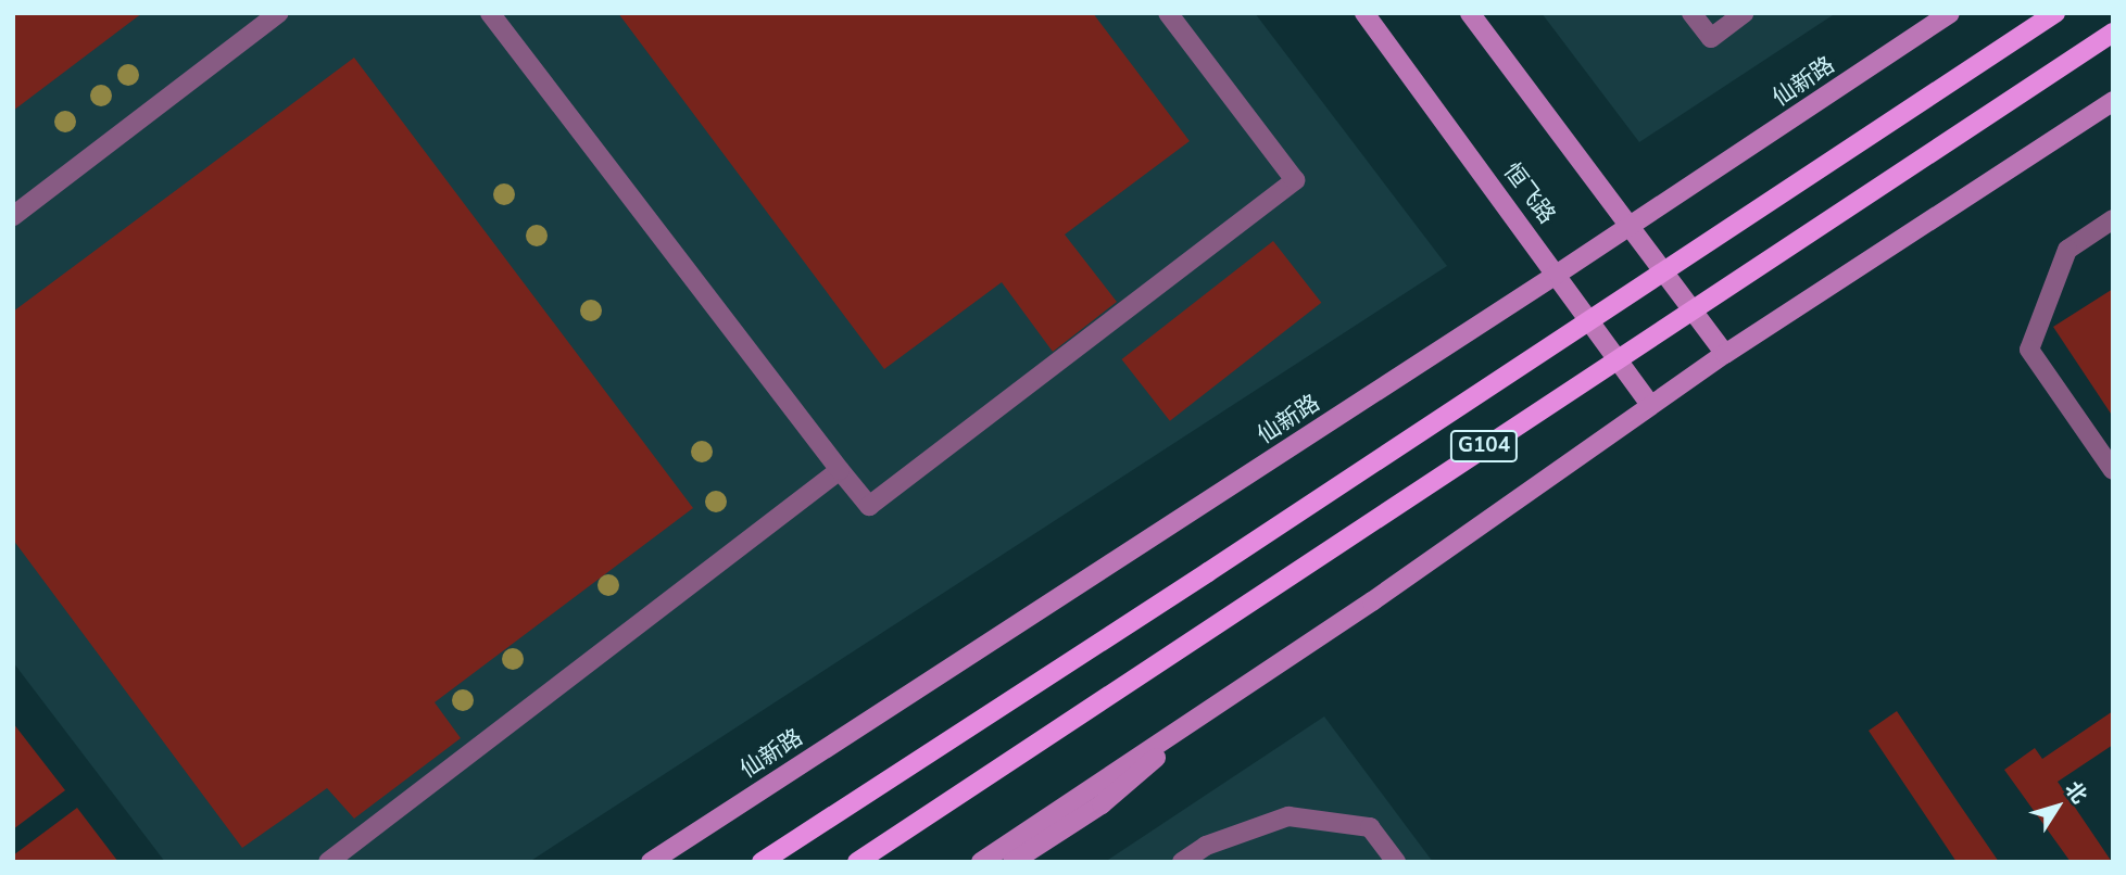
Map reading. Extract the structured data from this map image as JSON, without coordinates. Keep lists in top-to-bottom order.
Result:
{
  "streets": {
    "main road": ["仙新路", "恒飞路", "G104"]
  },
  "crossings": [
    ["仙新路", "恒飞路"]
  ],
  "north": "top right"
}
